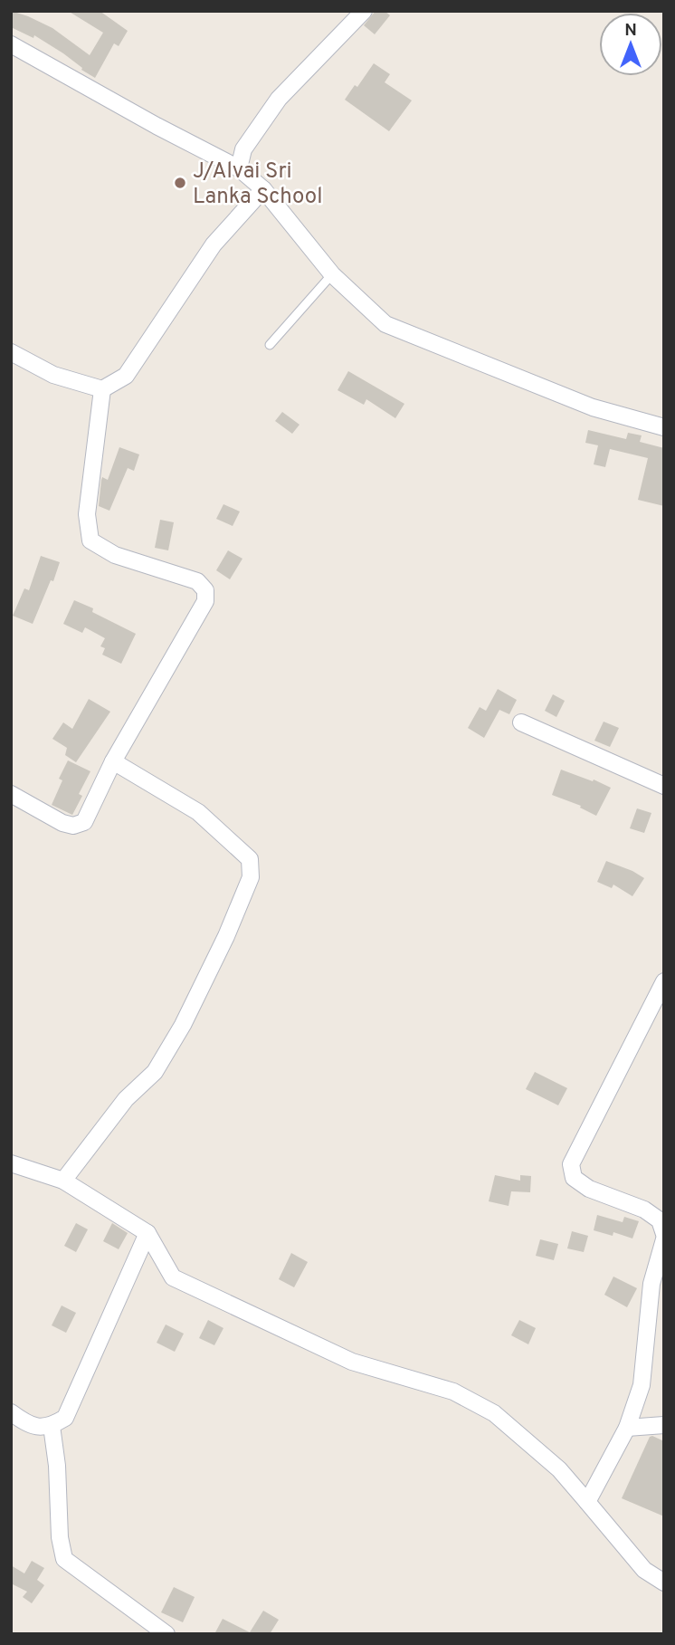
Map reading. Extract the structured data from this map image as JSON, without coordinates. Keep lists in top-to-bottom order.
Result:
{
  "places": ["J/Alvai Sri Lanka School"],
  "north": "top"
}
